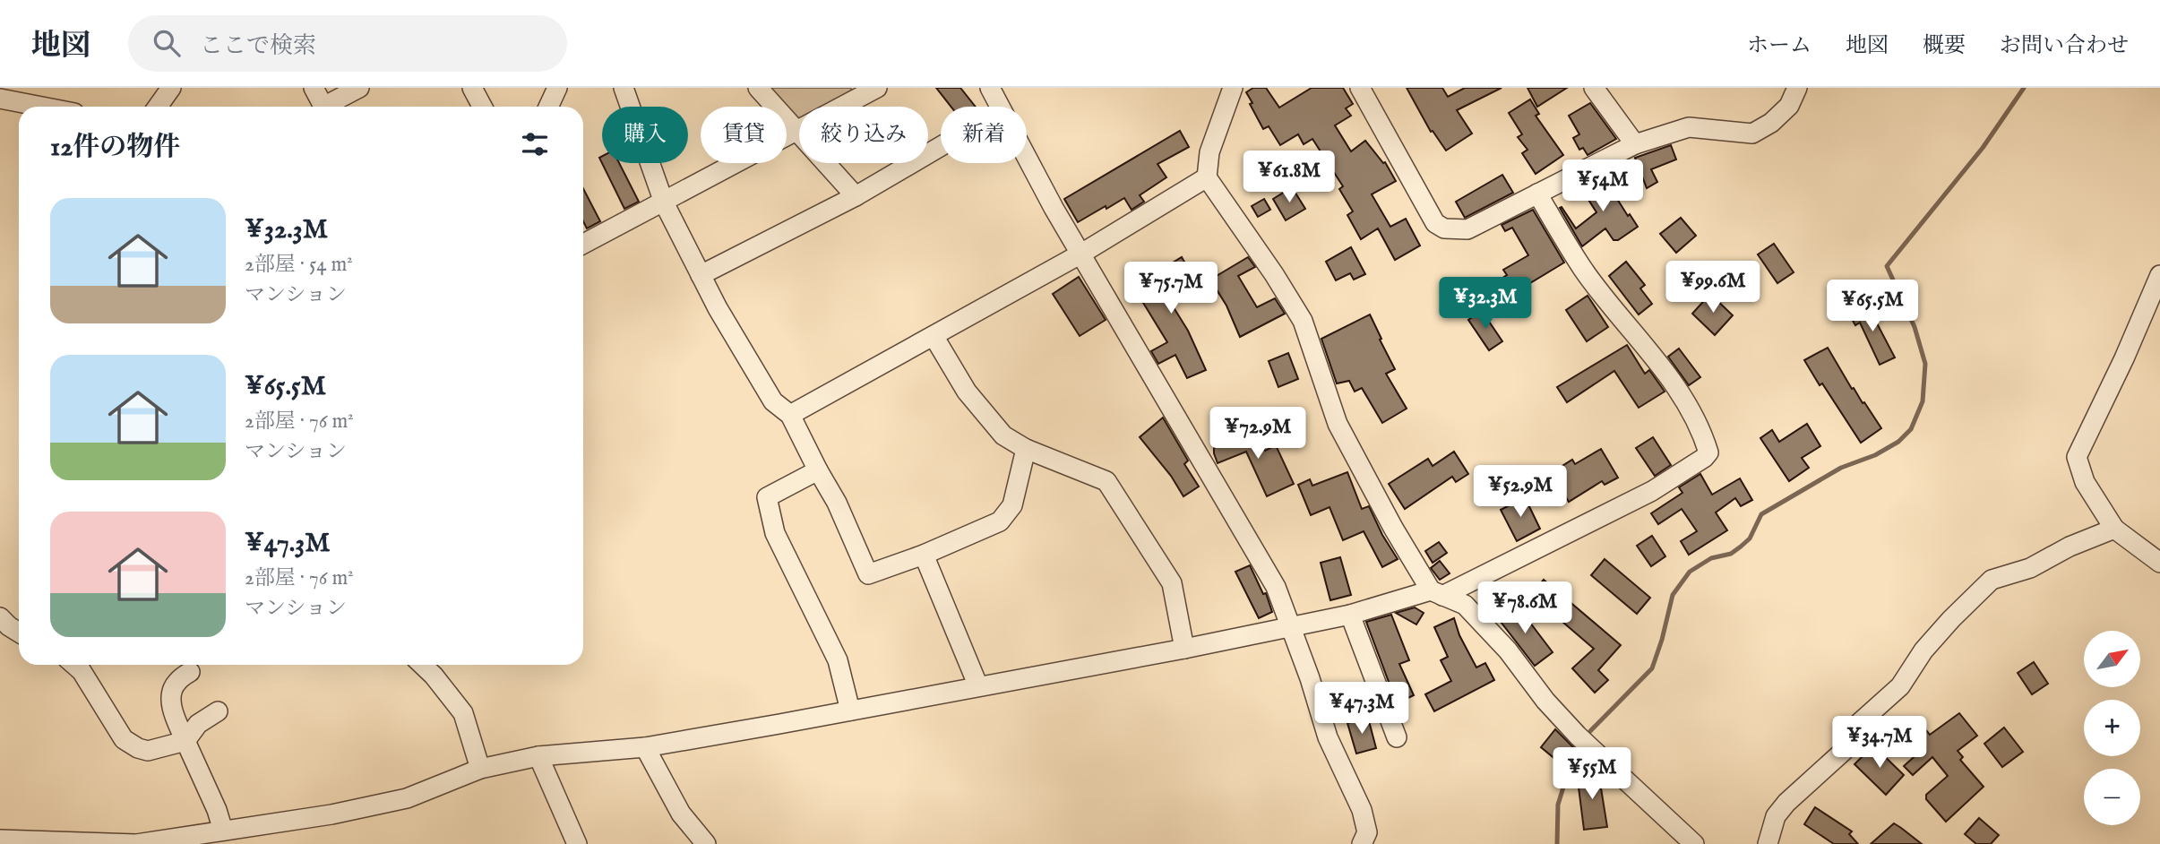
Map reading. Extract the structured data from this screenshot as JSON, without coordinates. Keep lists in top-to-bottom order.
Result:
{
  "north": "top right",
  "page": {
    "header": "地図",
    "search": "ここで検索",
    "nav": [
      "ホーム",
      "地図",
      "概要",
      "お問い合わせ"
    ],
    "chip": [
      "購入",
      "賃貸",
      "絞り込み",
      "新着"
    ],
    "heading": "12件の物件",
    "price": [
      "¥61.8M",
      "¥54M",
      "¥99.6M",
      "¥75.7M",
      "¥32.3M",
      "¥65.5M",
      "¥72.9M",
      "¥52.9M",
      "¥78.6M",
      "¥47.3M",
      "¥34.7M",
      "¥55M"
    ],
    "list": [
      {
        "name": "¥32.3M",
        "note": "2部屋 · 54 m² · マンション"
      },
      {
        "name": "¥65.5M",
        "note": "2部屋 · 76 m² · マンション"
      },
      {
        "name": "¥47.3M",
        "note": "2部屋 · 76 m² · マンション"
      }
    ],
    "map_buttons": ["+", "−"]
  }
}
